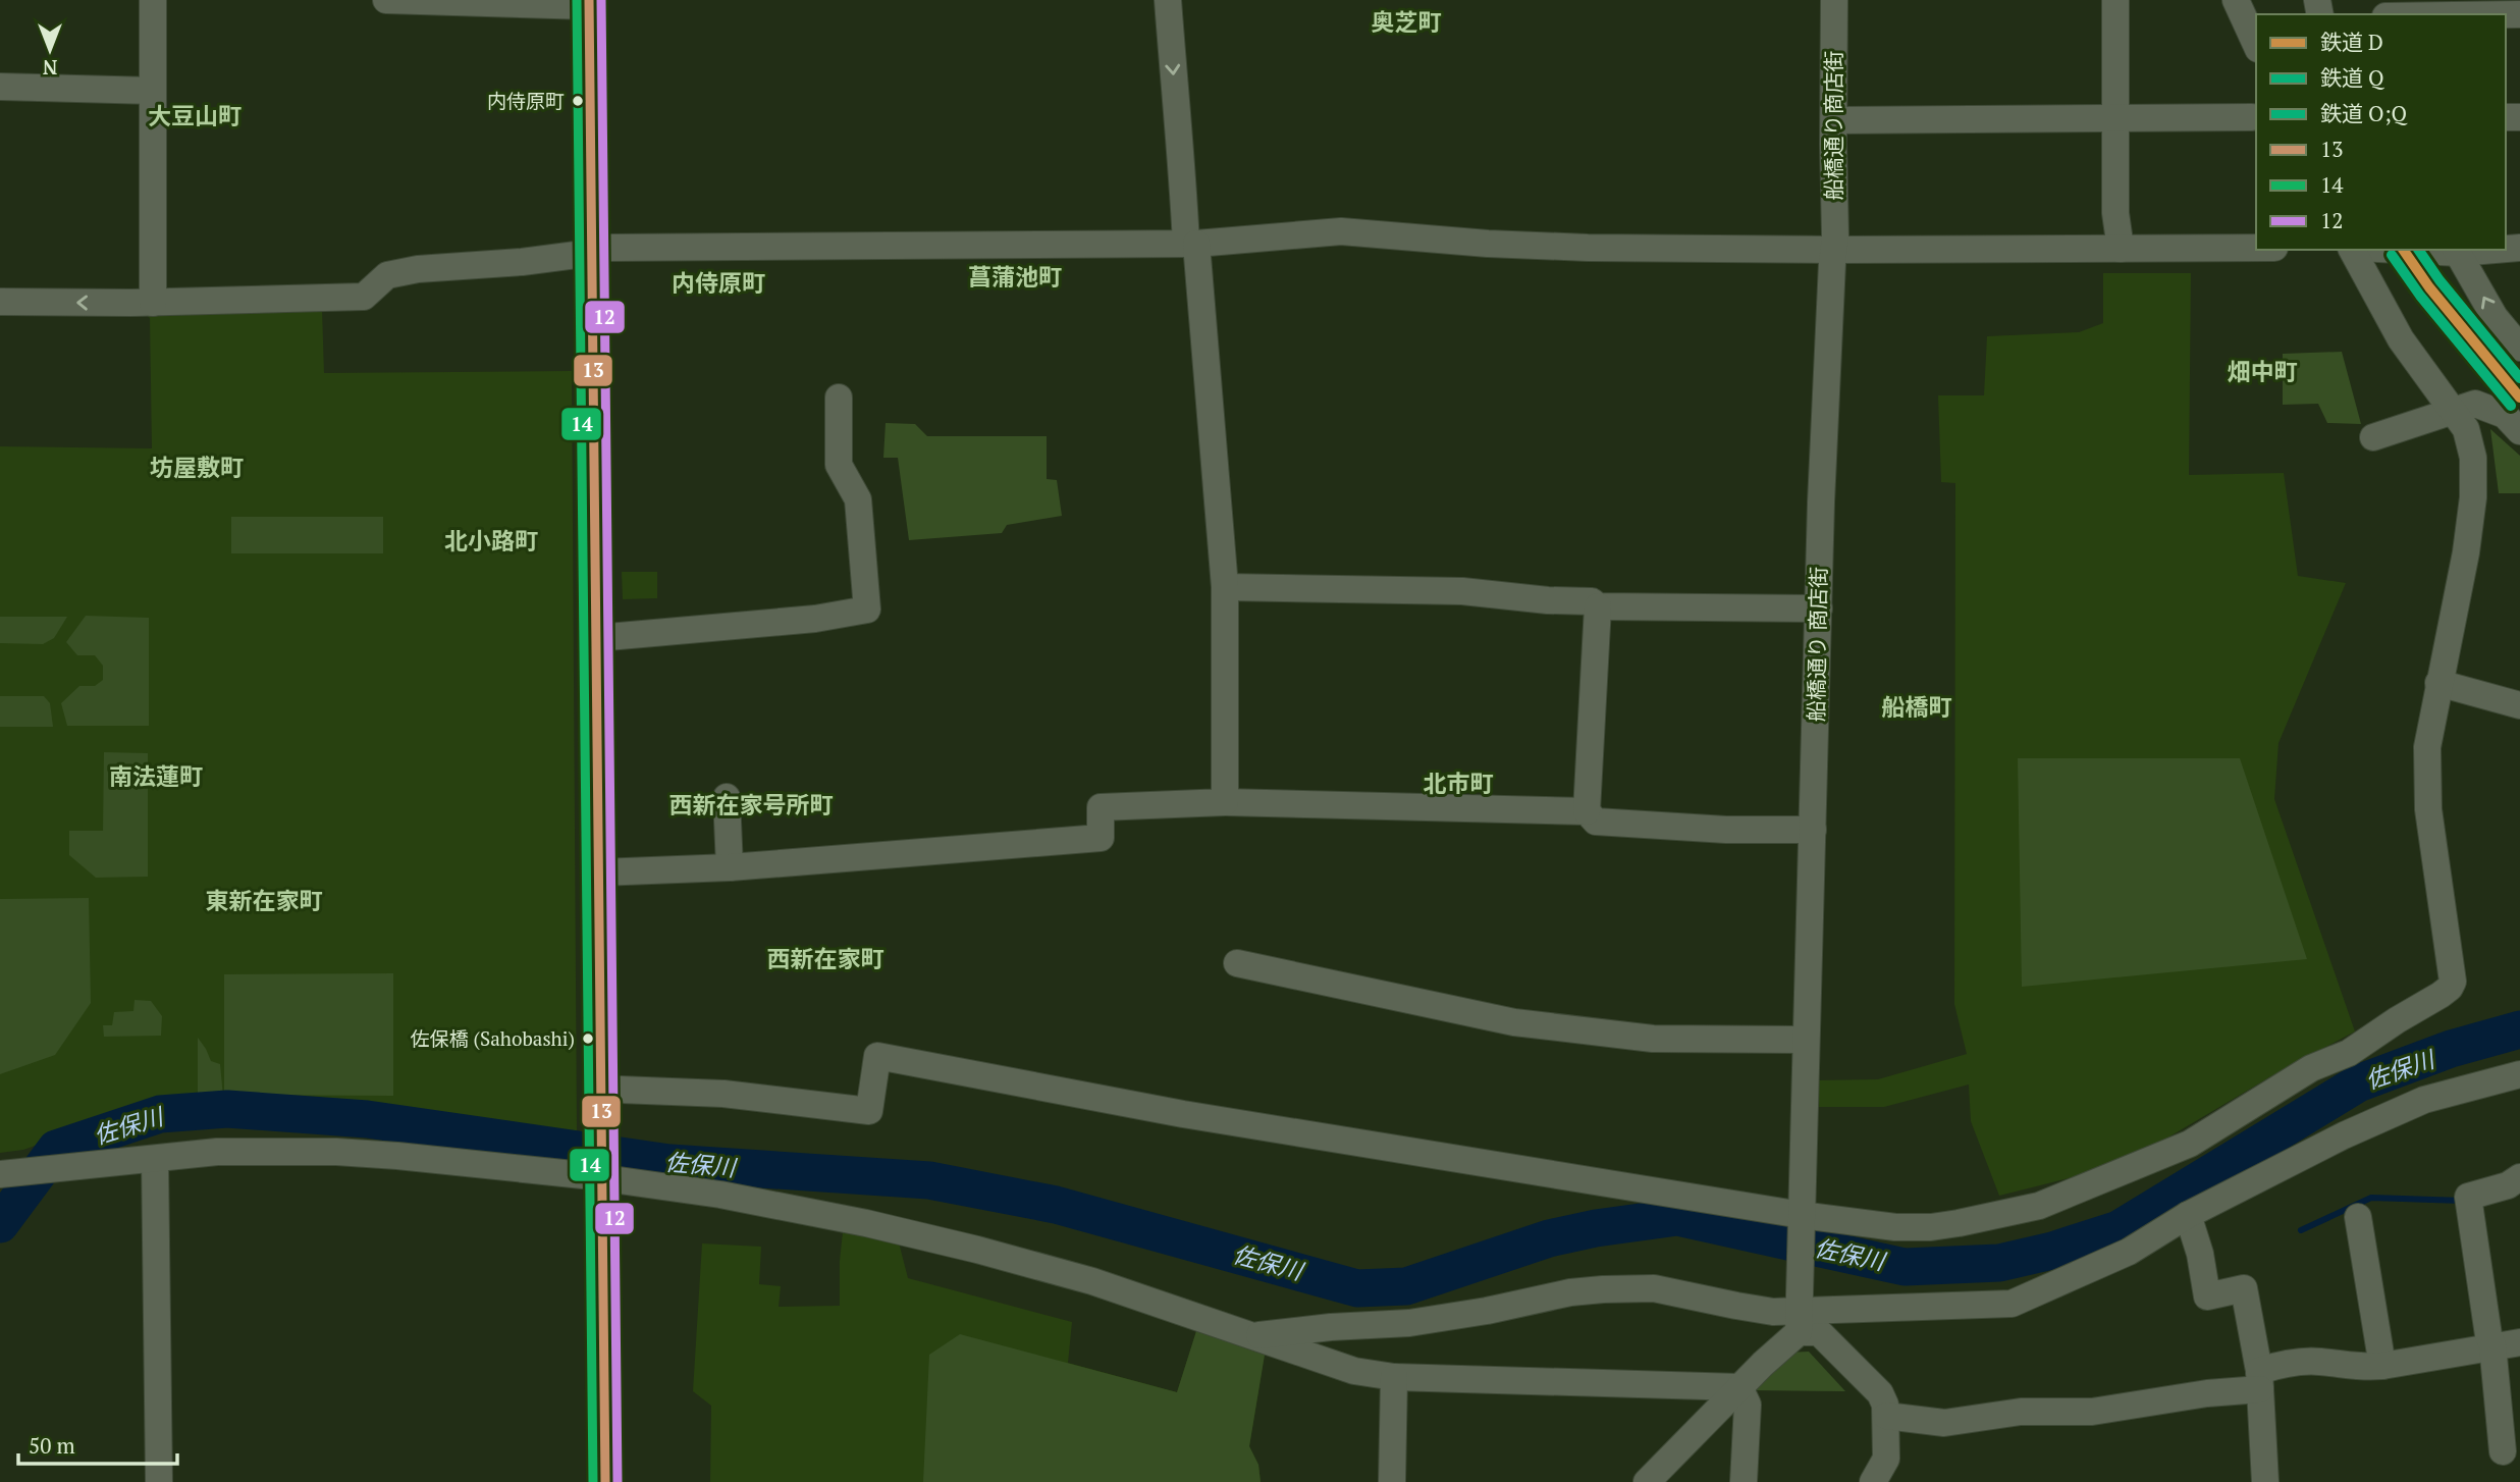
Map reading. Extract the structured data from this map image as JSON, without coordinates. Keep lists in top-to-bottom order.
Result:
{
  "streets": {
    "street": ["船橋通り商店街", "船橋通り 商店街"]
  },
  "crossings": [
    ["船橋通り商店街", "船橋通り 商店街"]
  ],
  "districts": [
    "奥芝町",
    "大豆山町",
    "菖蒲池町",
    "内侍原町",
    "畑中町",
    "坊屋敷町",
    "北小路町",
    "船橋町",
    "南法蓮町",
    "北市町",
    "西新在家号所町",
    "東新在家町",
    "西新在家町"
  ],
  "water": ["佐保川"],
  "places": ["内侍原町", "佐保橋 (Sahobashi)"],
  "lines": [
    "transit line 13",
    "transit line 14",
    "transit line 12",
    "rail line D",
    "rail line O;Q",
    "rail line Q"
  ],
  "legend": [
    "鉄道 D",
    "鉄道 Q",
    "鉄道 O;Q",
    "13",
    "14",
    "12"
  ],
  "scale_bar": "50 m",
  "north": "bottom"
}
